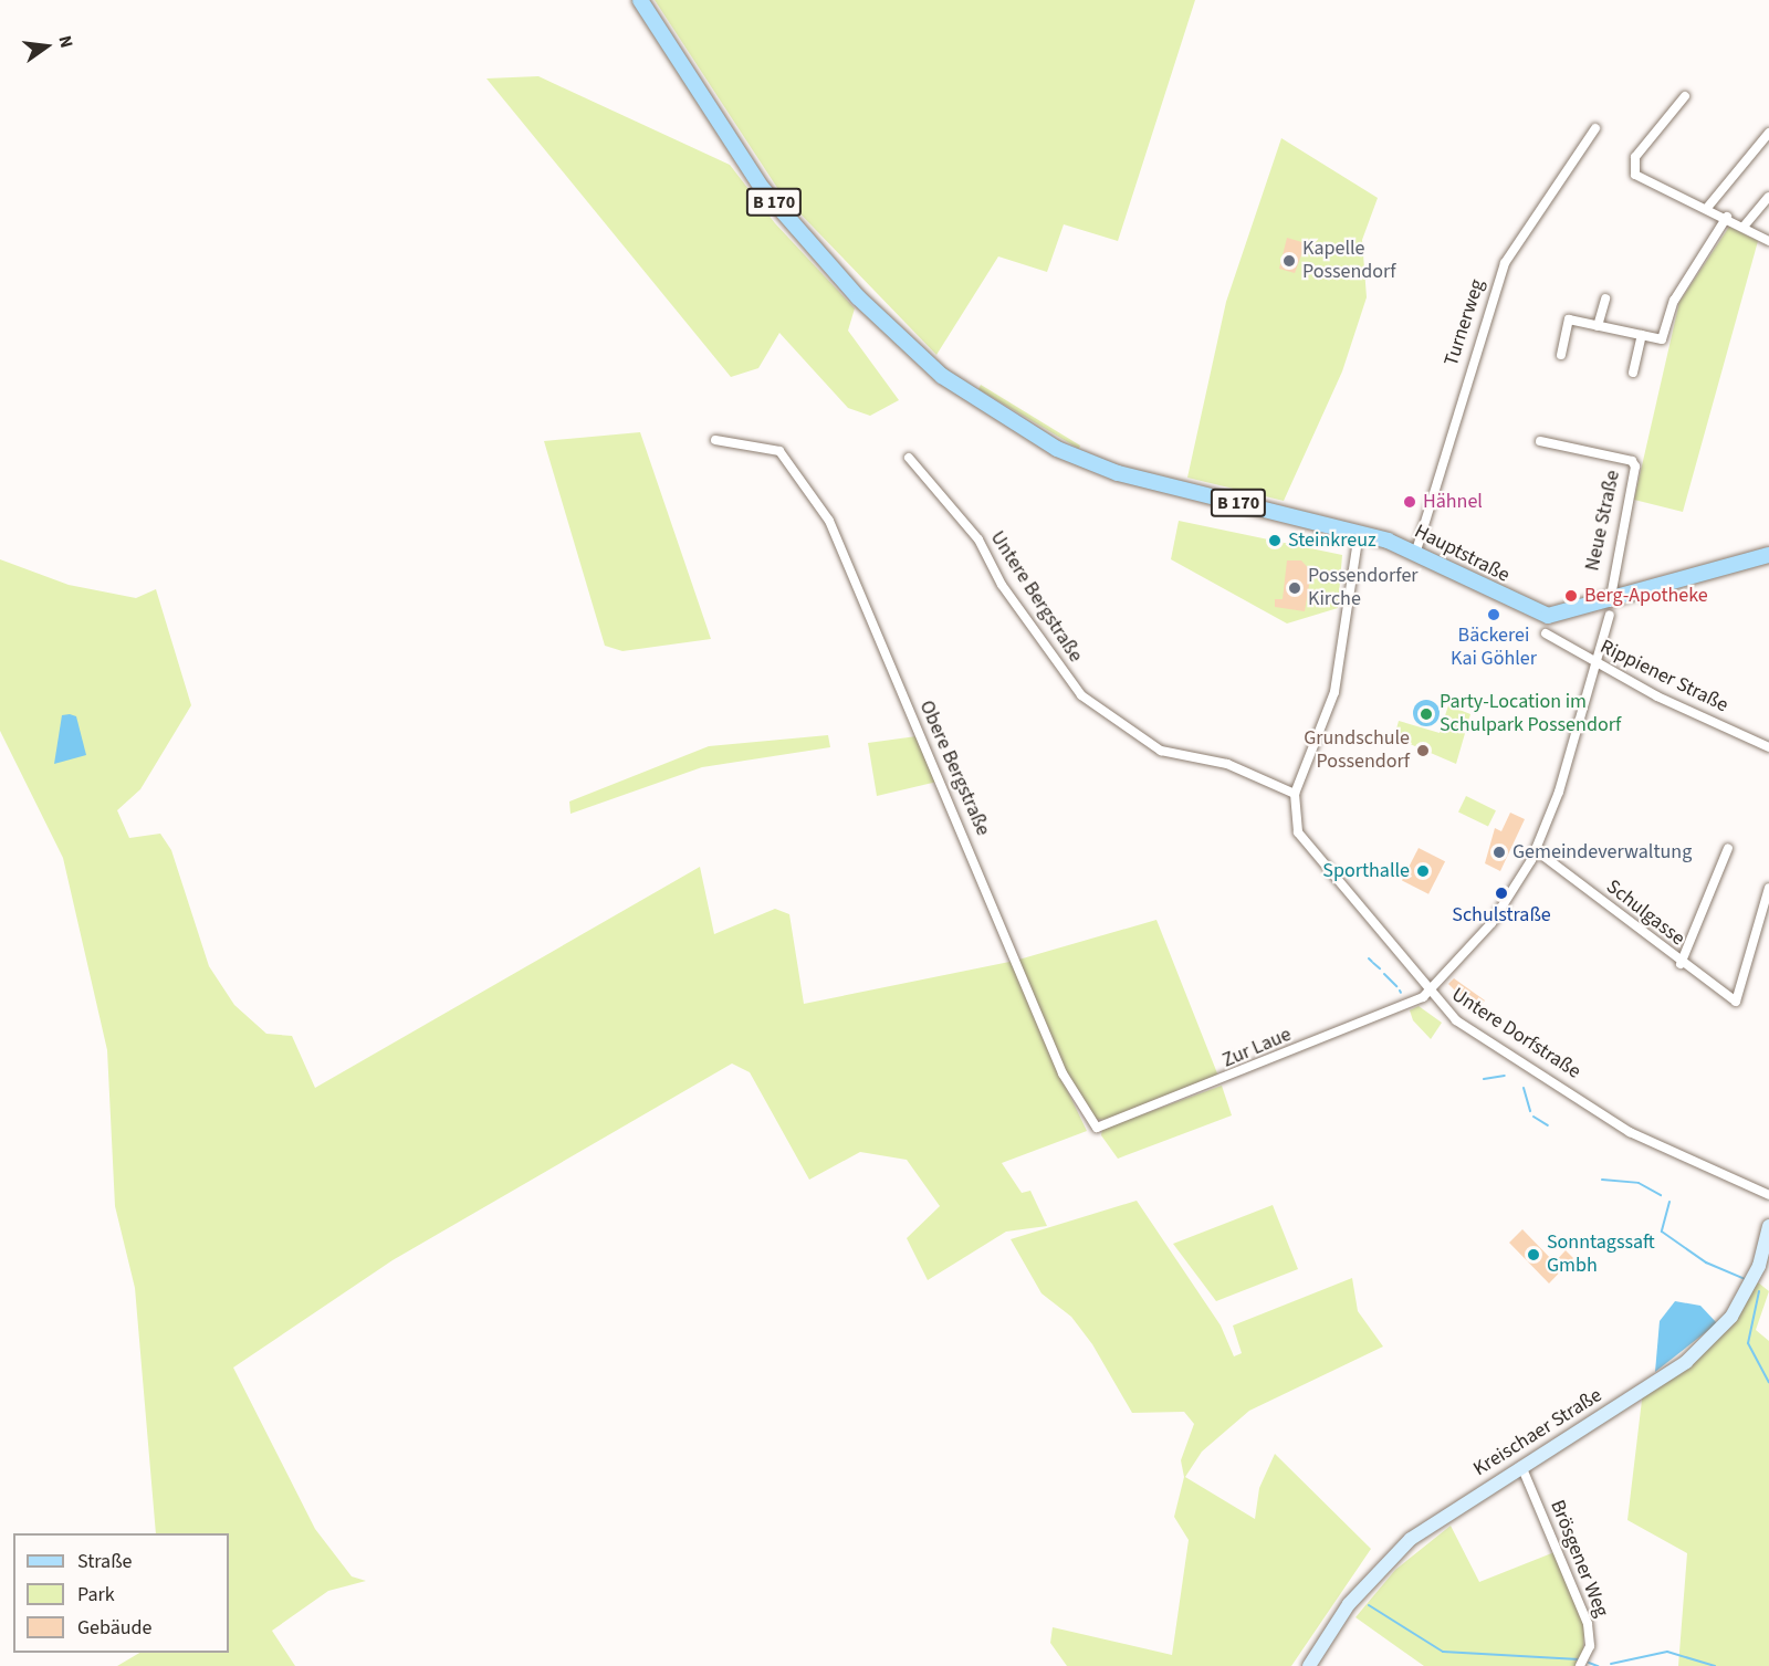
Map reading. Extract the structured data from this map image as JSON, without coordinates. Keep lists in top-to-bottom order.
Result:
{
  "streets": {
    "main road": ["B 170", "Hauptstraße", "Kreischaer Straße"],
    "street": [
      "Turnerweg",
      "Neue Straße",
      "Untere Bergstraße",
      "Rippiener Straße",
      "Obere Bergstraße",
      "Schulgasse",
      "Untere Dorfstraße",
      "Zur Laue",
      "Brösgener Weg"
    ]
  },
  "crossings": [
    ["Turnerweg", "Hauptstraße"],
    ["Neue Straße", "Hauptstraße"],
    ["Untere Bergstraße", "Untere Dorfstraße"],
    ["Obere Bergstraße", "Zur Laue"],
    ["Untere Dorfstraße", "Zur Laue"],
    ["Kreischaer Straße", "Brösgener Weg"]
  ],
  "places": [
    "Kapelle Possendorf",
    "Hähnel",
    "Steinkreuz",
    "Possendorfer Kirche",
    "Berg-Apotheke",
    "Bäckerei Kai Göhler",
    "Party-Location im Schulpark Possendorf",
    "Grundschule Possendorf",
    "Gemeindeverwaltung",
    "Sporthalle",
    "Schulstraße",
    "Sonntagssaft Gmbh"
  ],
  "legend": ["Straße", "Park", "Gebäude"],
  "north": "right"
}
